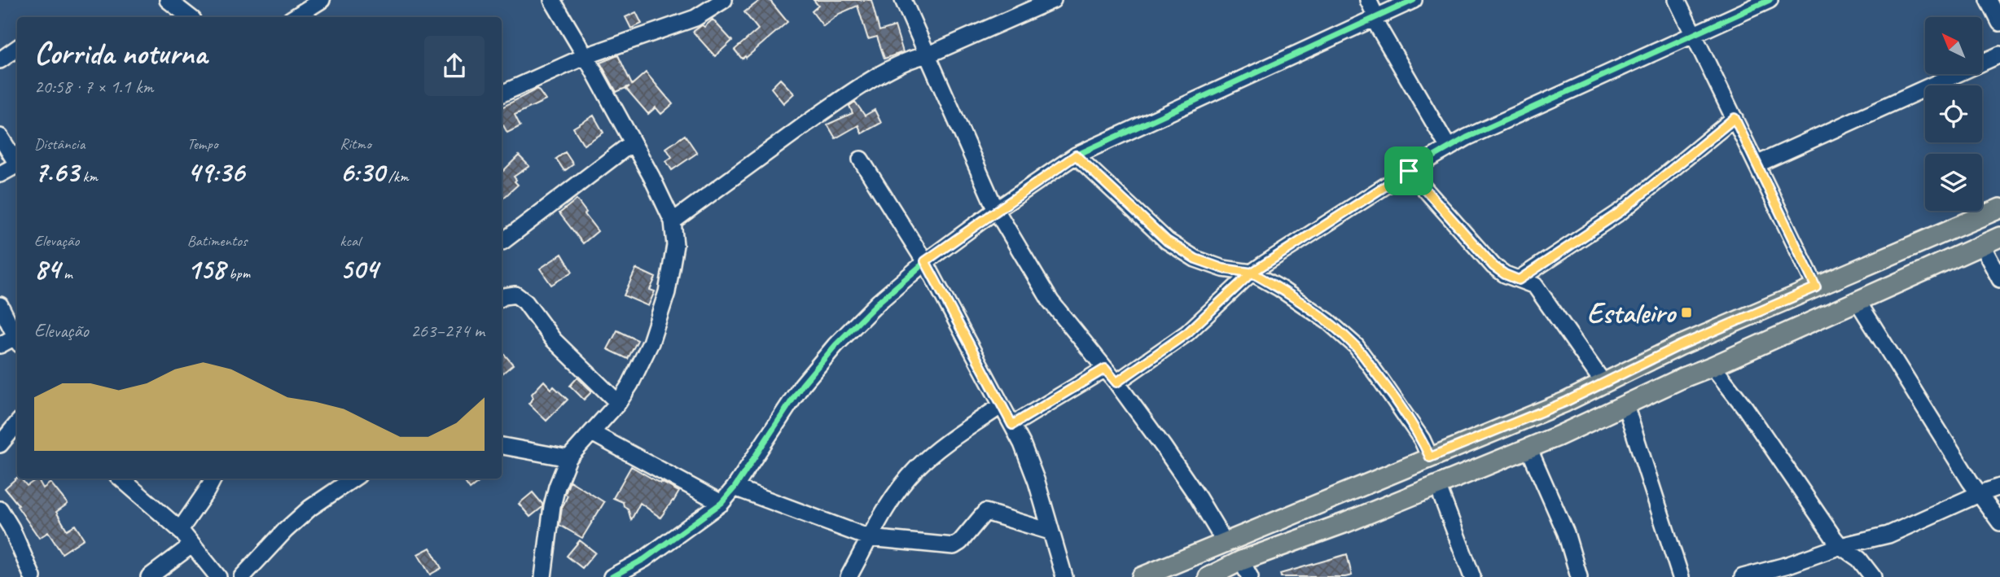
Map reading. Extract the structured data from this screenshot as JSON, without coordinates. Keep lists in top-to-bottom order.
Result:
{
  "places": {
    "transit": ["Estaleiro"]
  },
  "north": "top left",
  "page": {
    "heading": ["Corrida noturna", "20:58 · 7 × 1.1 km"],
    "stats": [
      ["Distância", "7.63 km"],
      ["Tempo", "49:36"],
      ["Ritmo", "6:30 /km"],
      ["Elevação", "84 m"],
      ["Batimentos", "158 bpm"],
      ["kcal", "504"]
    ],
    "chart": ["Elevação", "263–274 m"]
  }
}
